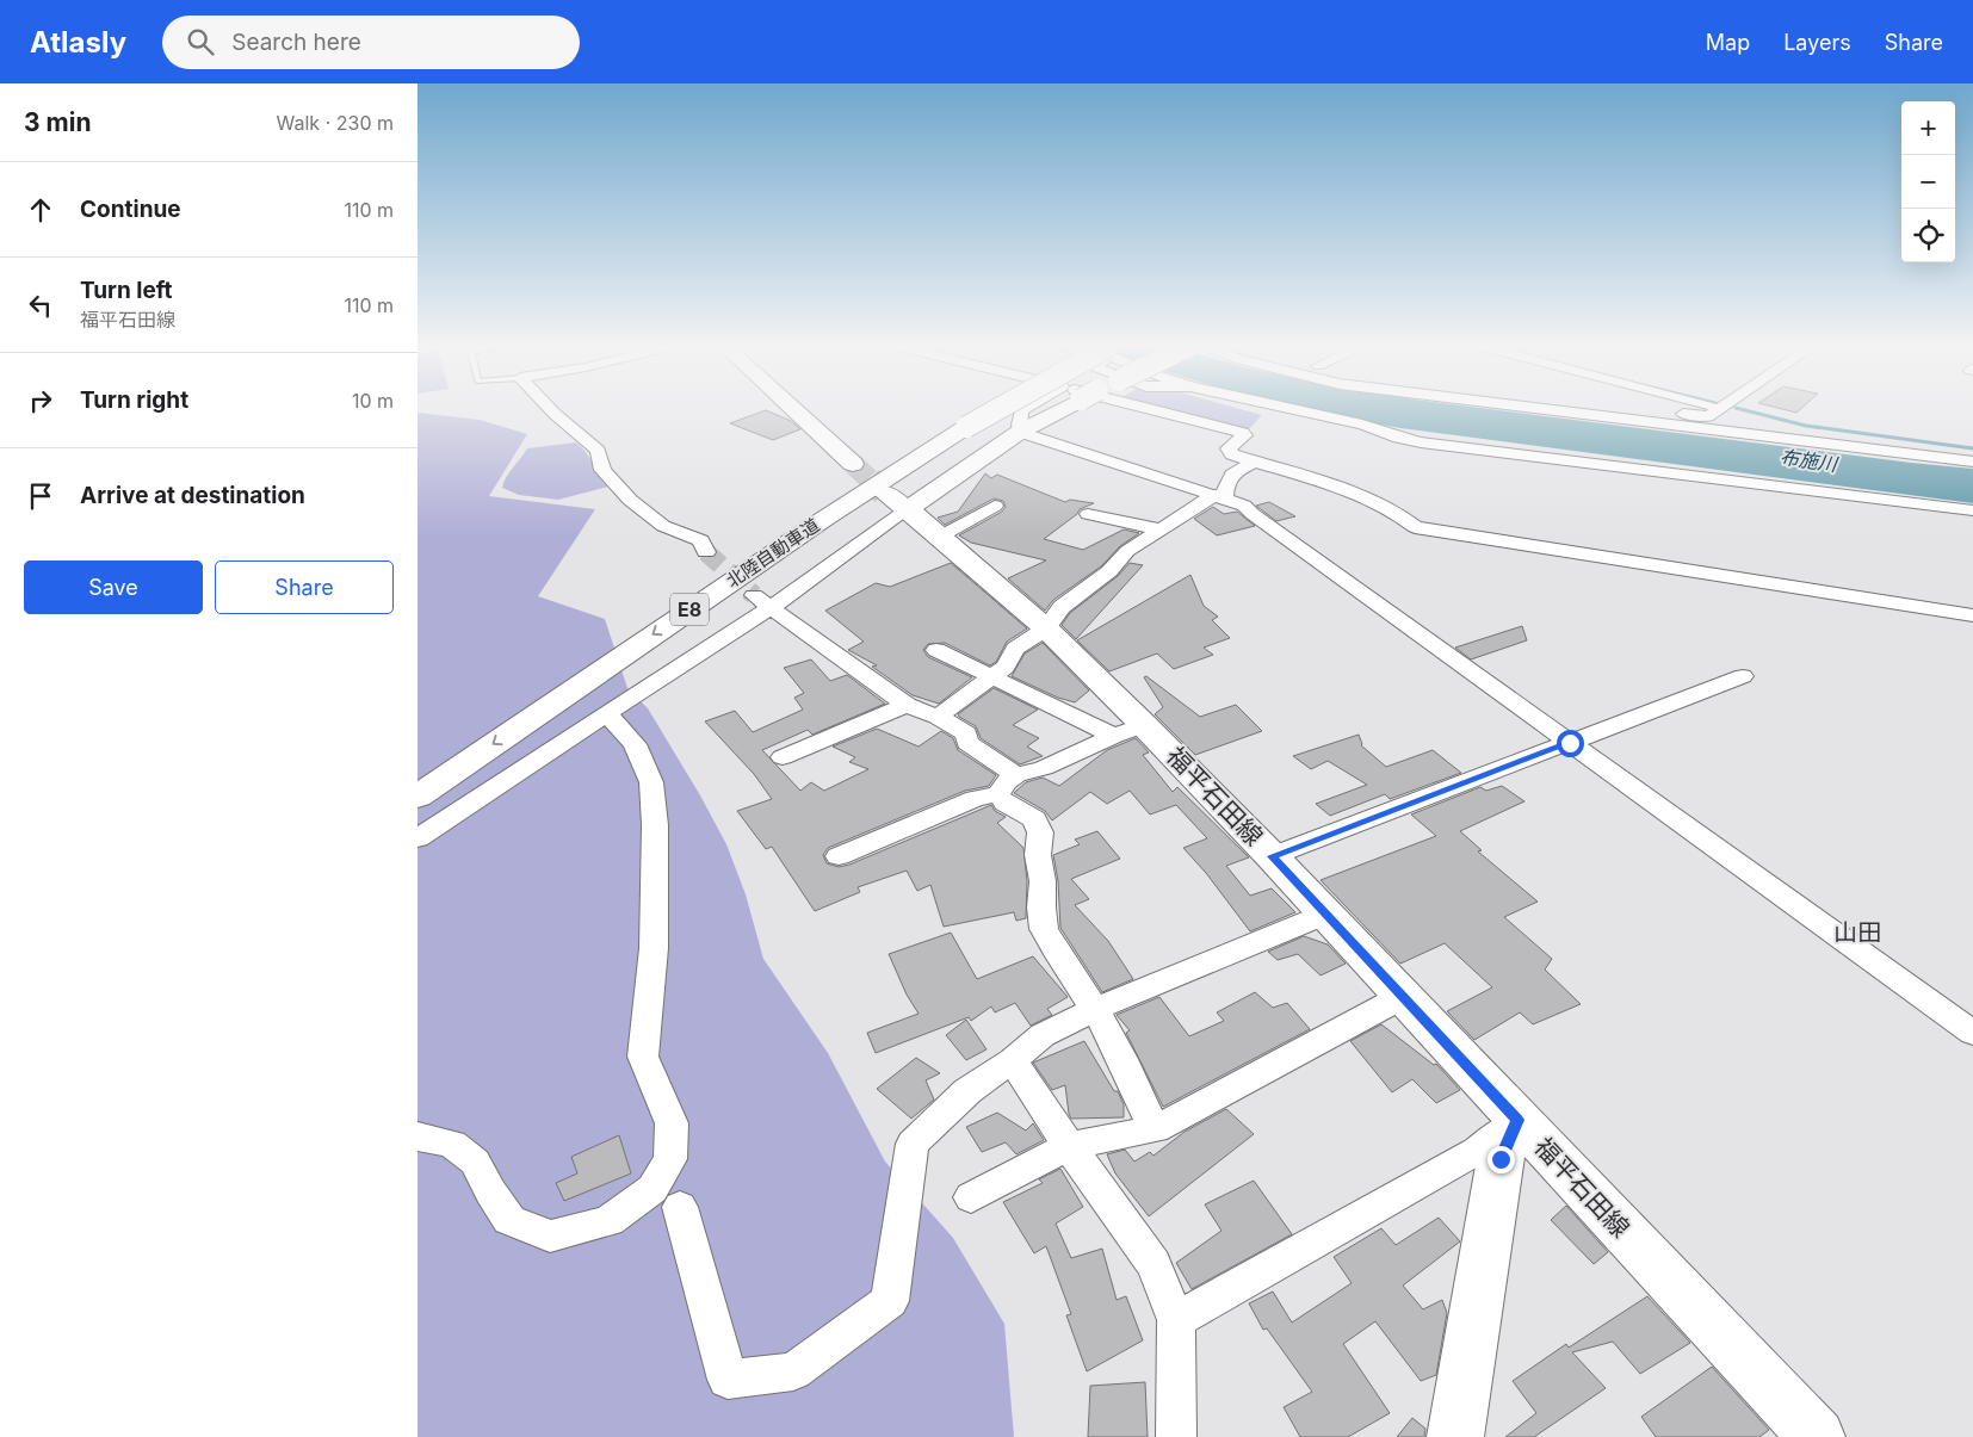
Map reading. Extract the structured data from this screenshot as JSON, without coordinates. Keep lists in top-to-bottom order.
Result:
{
  "streets": {
    "main road": ["北陸自動車道", "E8", "福平石田線"]
  },
  "districts": ["山田"],
  "water": ["布施川"],
  "page": {
    "header": "Atlasly",
    "search": "Search here",
    "nav": ["Map", "Layers", "Share"],
    "heading": ["3 min", "Walk · 230 m"],
    "map_buttons": ["+", "−"],
    "list": [
      ["Continue", "110 m"],
      ["Turn left", "福平石田線", "110 m"],
      ["Turn right", "10 m"],
      "Arrive at destination"
    ],
    "buttons": ["Save", "Share"]
  }
}
